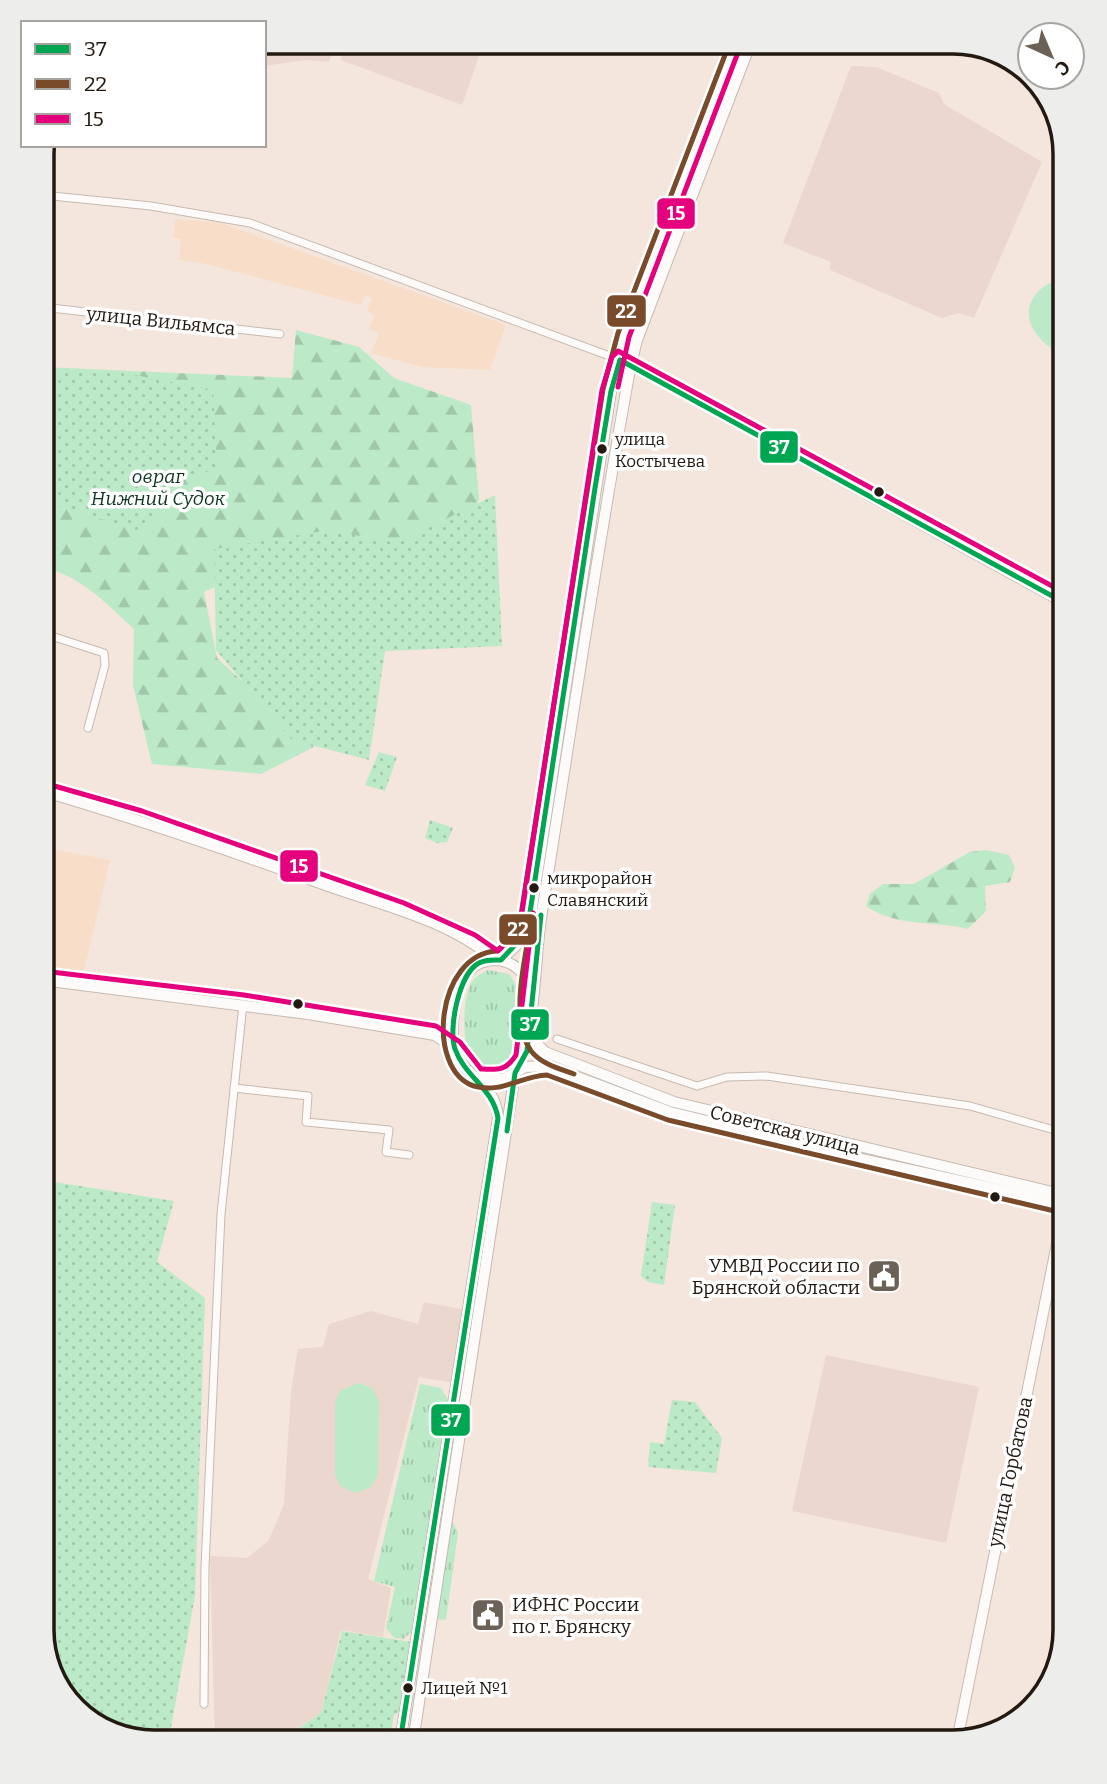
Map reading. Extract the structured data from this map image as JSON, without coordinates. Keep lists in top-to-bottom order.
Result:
{
  "streets": {
    "main road": ["Советская улица", "улица Горбатова"],
    "street": ["улица Вильямса"]
  },
  "parks": ["овраг Нижний Судок"],
  "places": {
    "other": ["улица Костычева", "микрорайон Славянский", "Лицей №1"],
    "public building": ["УМВД России по Брянской области", "ИФНС России по г. Брянску"]
  },
  "lines": ["transit line 22", "transit line 15", "transit line 37"],
  "legend": ["37", "22", "15"],
  "north": "bottom right"
}
